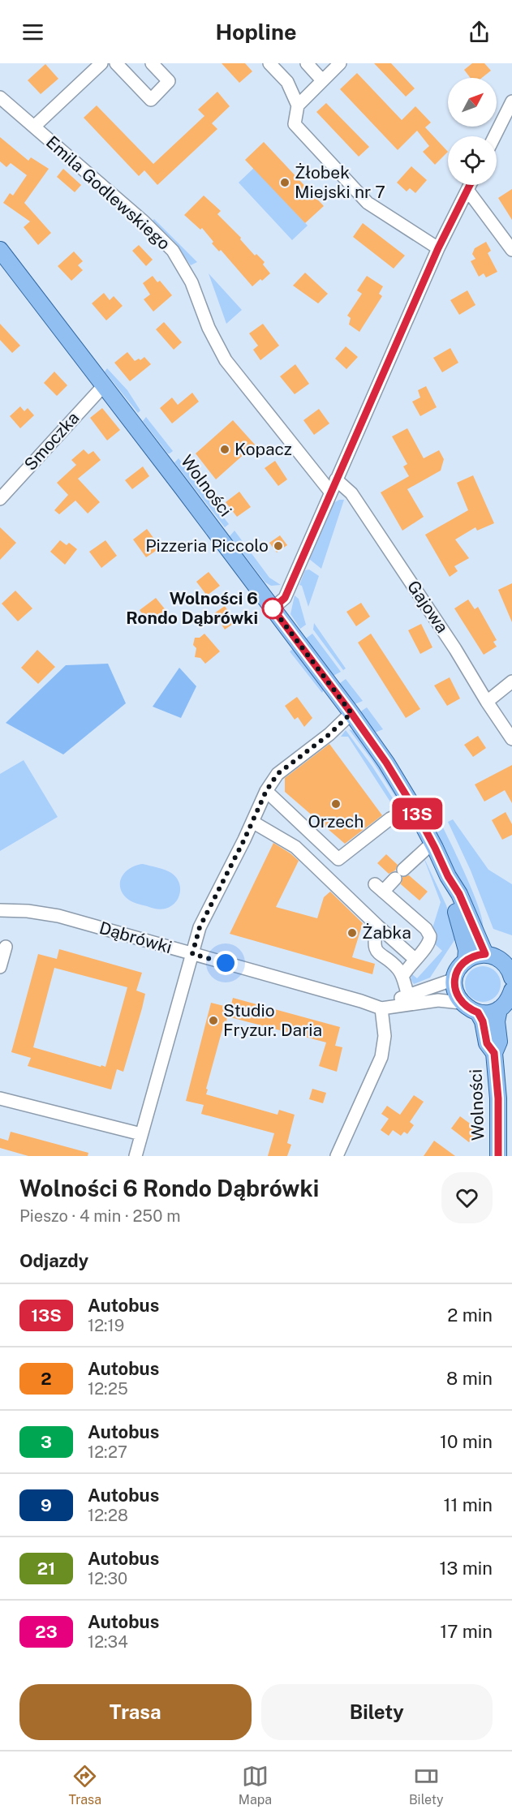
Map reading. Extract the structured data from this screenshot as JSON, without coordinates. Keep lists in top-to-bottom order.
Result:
{
  "streets": {
    "main road": ["Wolności"],
    "street": [
      "Emila Godlewskiego",
      "Smoczka",
      "Gajowa",
      "Dąbrówki"
    ]
  },
  "crossings": [
    ["Smoczka", "Wolności"]
  ],
  "places": [
    "Żłobek Miejski nr 7",
    "Kopacz",
    "Pizzeria Piccolo",
    "Wolności 6 Rondo Dąbrówki",
    "Orzech",
    "Żabka",
    "Studio Fryzur. Daria"
  ],
  "lines": ["bus line 13S"],
  "north": "top right",
  "page": {
    "header": "Hopline",
    "on_map": "13S",
    "heading": [
      ["Wolności 6 Rondo Dąbrówki", "Pieszo · 4 min · 250 m"],
      "Odjazdy"
    ],
    "list": [
      {
        "mark": "13S",
        "name": "Autobus",
        "note": "12:19",
        "value": "2 min"
      },
      {
        "mark": "2",
        "name": "Autobus",
        "note": "12:25",
        "value": "8 min"
      },
      {
        "mark": "3",
        "name": "Autobus",
        "note": "12:27",
        "value": "10 min"
      },
      {
        "mark": "9",
        "name": "Autobus",
        "note": "12:28",
        "value": "11 min"
      },
      {
        "mark": "21",
        "name": "Autobus",
        "note": "12:30",
        "value": "13 min"
      },
      {
        "mark": "23",
        "name": "Autobus",
        "note": "12:34",
        "value": "17 min"
      }
    ],
    "buttons": ["Trasa", "Bilety"],
    "tabs": ["Trasa", "Mapa", "Bilety"]
  }
}
